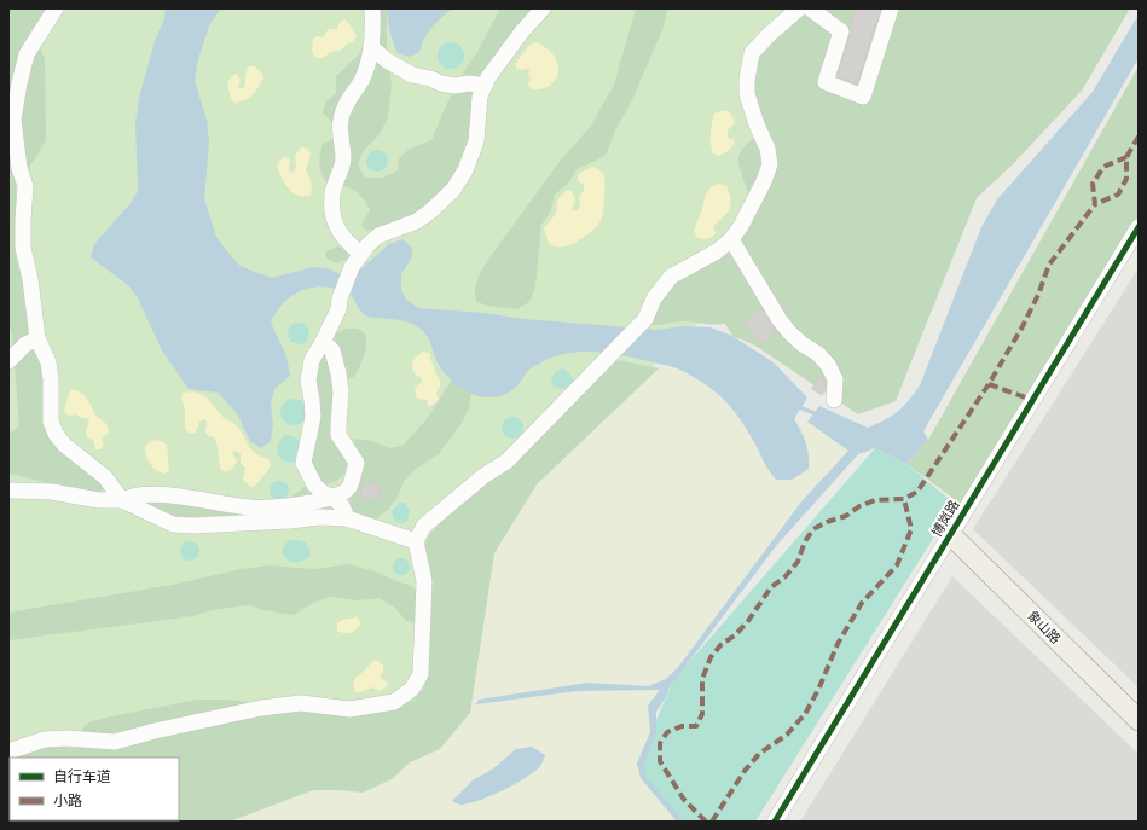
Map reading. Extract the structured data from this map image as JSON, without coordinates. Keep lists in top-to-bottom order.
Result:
{
  "streets": {
    "main road": ["象山路"],
    "street": ["博岚路"]
  },
  "crossings": [
    ["博岚路", "象山路"]
  ],
  "legend": ["自行车道", "小路"]
}
